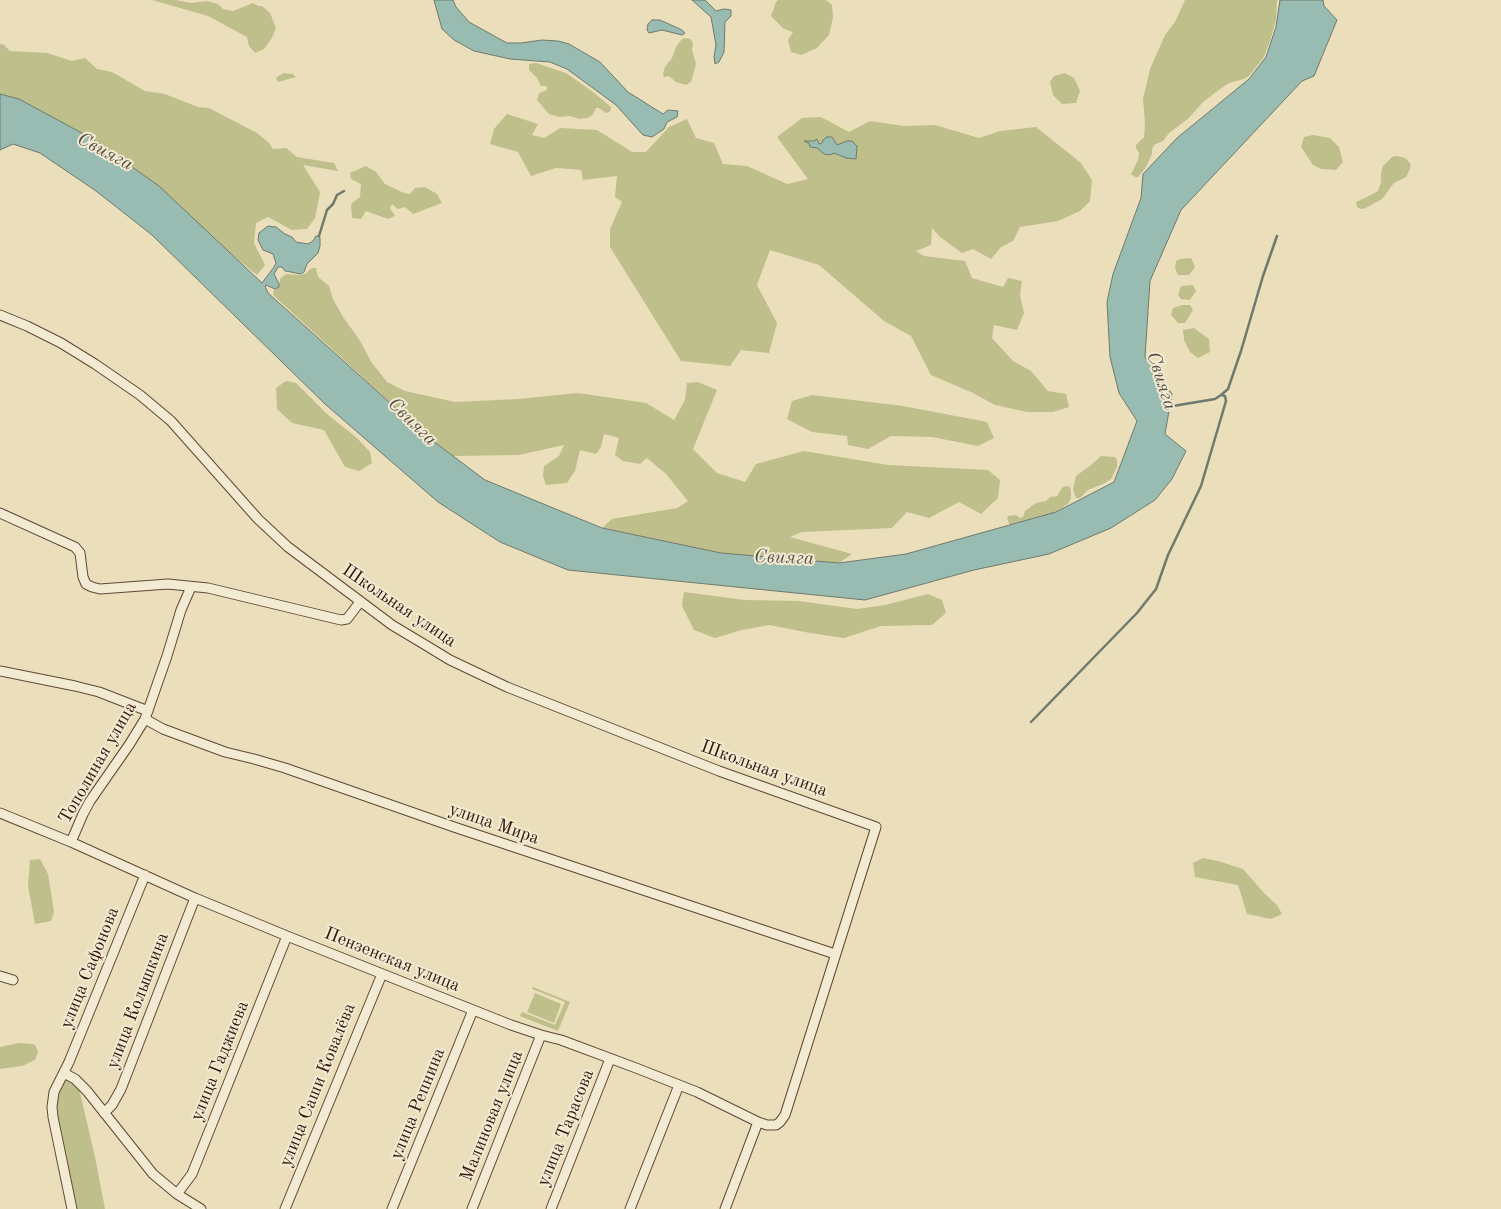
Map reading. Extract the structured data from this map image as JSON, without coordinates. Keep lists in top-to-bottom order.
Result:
{
  "streets": {
    "street": [
      "Школьная улица",
      "Тополиная улица",
      "улица Мира",
      "Пензенская улица",
      "улица Сафонова",
      "улица Колышкина",
      "улица Гаджиева",
      "улица Саши Ковалёва",
      "улица Репнина",
      "Малиновая улица",
      "улица Тарасова"
    ]
  },
  "crossings": [
    ["Школьная улица", "улица Мира"],
    ["Школьная улица", "Пензенская улица"],
    ["Тополиная улица", "улица Мира"],
    ["Тополиная улица", "Пензенская улица"],
    ["улица Мира", "Пензенская улица"],
    ["Пензенская улица", "улица Сафонова"],
    ["Пензенская улица", "улица Колышкина"],
    ["Пензенская улица", "улица Гаджиева"],
    ["Пензенская улица", "улица Саши Ковалёва"],
    ["Пензенская улица", "улица Репнина"],
    ["Пензенская улица", "Малиновая улица"],
    ["Пензенская улица", "улица Тарасова"]
  ],
  "water": ["Свияга"]
}
